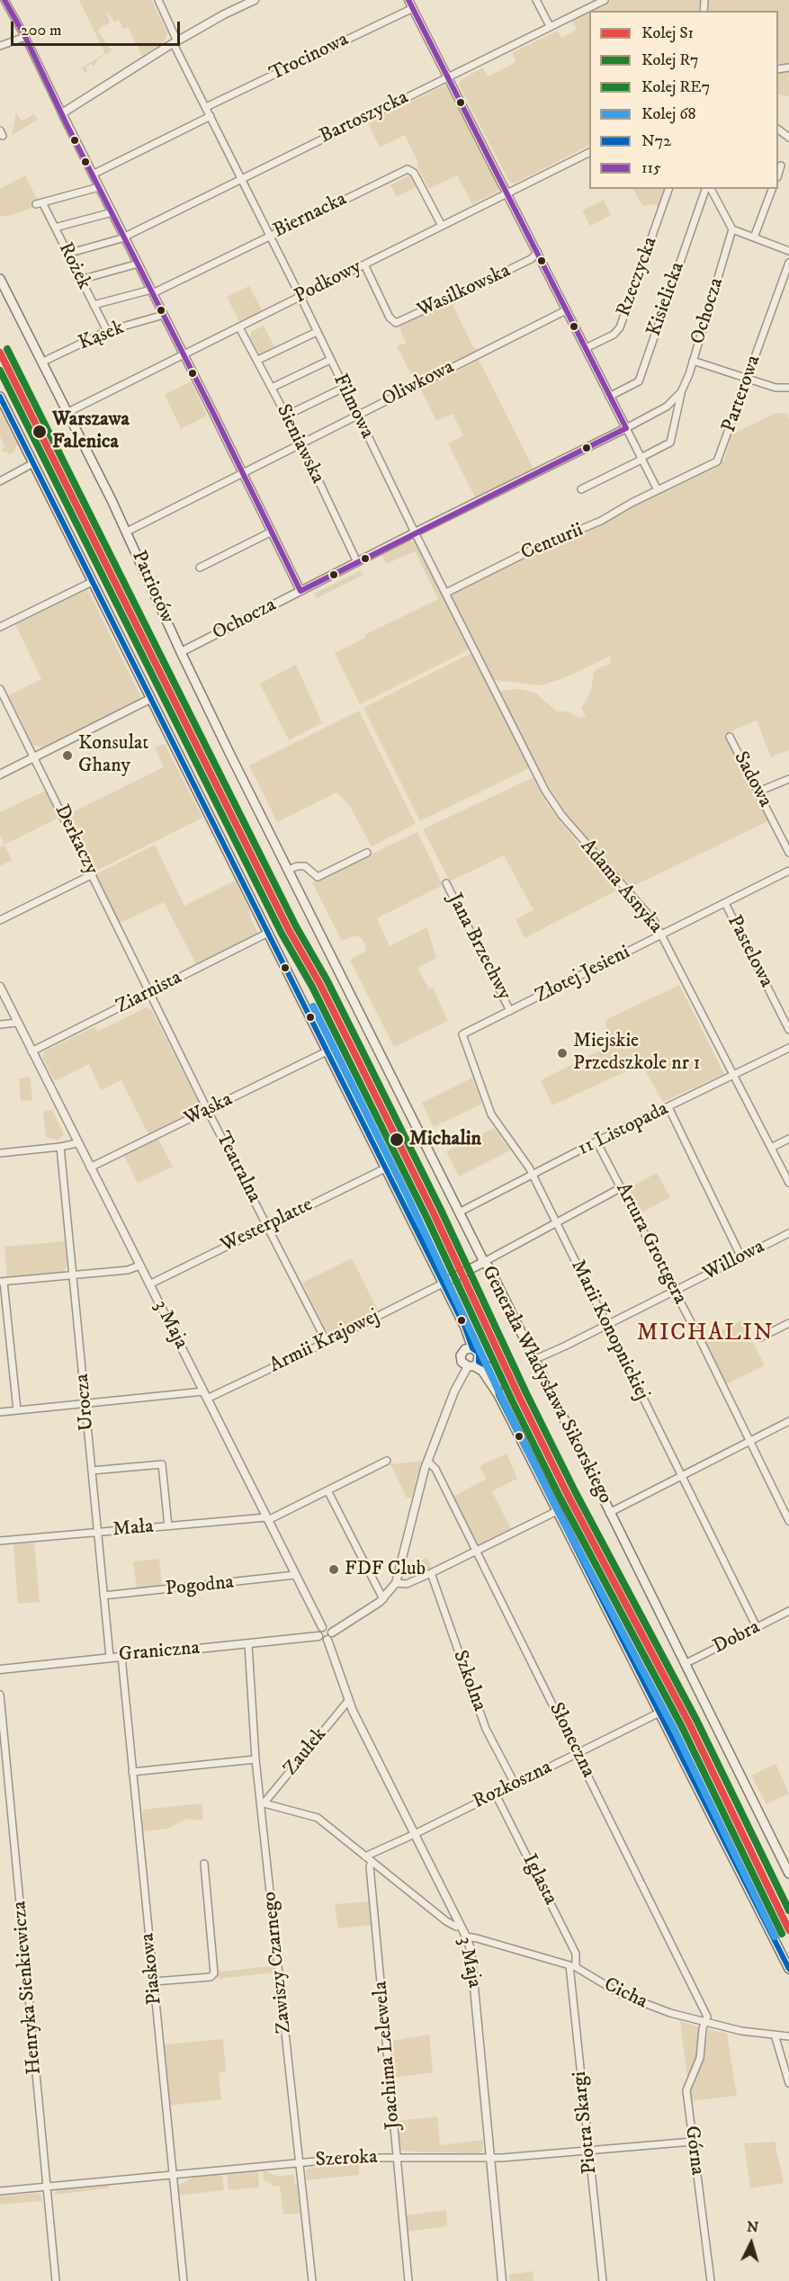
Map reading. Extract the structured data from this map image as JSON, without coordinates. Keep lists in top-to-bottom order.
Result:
{
  "streets": {
    "main road": ["Patriotów", "Generała Władysława Sikorskiego"],
    "street": [
      "Trocinowa",
      "Bartoszycka",
      "Biernacka",
      "Rożek",
      "Rzeczycka",
      "Podkowy",
      "Wasilkowska",
      "Kisielicka",
      "Ochocza",
      "Kąsek",
      "Oliwkowa",
      "Parterowa",
      "Filmowa",
      "Sieniawska",
      "Centurii",
      "Sadowa",
      "Derkaczy",
      "Adama Asnyka",
      "Jana Brzechwy",
      "Pastelowa",
      "Złotej Jesieni",
      "Ziarnista",
      "Wąska",
      "11 Listopada",
      "Teatralna",
      "Westerplatte",
      "Artura Grottgera",
      "Willowa",
      "3 Maja",
      "Marii Konopnickiej",
      "Armii Krajowej",
      "Urocza",
      "Mała",
      "Pogodna",
      "Dobra",
      "Graniczna",
      "Szkolna",
      "Słoneczna",
      "Zaułek",
      "Rozkoszna",
      "Iglasta",
      "Zawiszy Czarnego",
      "Piaskowa",
      "Henryka Sienkiewicza",
      "Cicha",
      "Joachima Lelewela",
      "Piotra Skargi",
      "Górna",
      "Szeroka"
    ]
  },
  "crossings": [
    ["Trocinowa", "Filmowa"],
    ["Bartoszycka", "Rożek"],
    ["Bartoszycka", "Filmowa"],
    ["Biernacka", "Rożek"],
    ["Biernacka", "Podkowy"],
    ["Biernacka", "Filmowa"],
    ["Rożek", "Kąsek"],
    ["Podkowy", "Wasilkowska"],
    ["Podkowy", "Filmowa"],
    ["Podkowy", "Sieniawska"],
    ["Podkowy", "Patriotów"],
    ["Ochocza", "Filmowa"],
    ["Ochocza", "Sieniawska"],
    ["Ochocza", "Patriotów"],
    ["Kąsek", "Patriotów"],
    ["Oliwkowa", "Filmowa"],
    ["Oliwkowa", "Sieniawska"],
    ["Oliwkowa", "Patriotów"],
    ["Parterowa", "Centurii"],
    ["Filmowa", "Centurii"],
    ["Filmowa", "Adama Asnyka"],
    ["Patriotów", "Generała Władysława Sikorskiego"],
    ["Derkaczy", "Ziarnista"],
    ["Derkaczy", "Teatralna"],
    ["Adama Asnyka", "Złotej Jesieni"],
    ["Adama Asnyka", "11 Listopada"],
    ["Jana Brzechwy", "Złotej Jesieni"],
    ["Pastelowa", "Złotej Jesieni"],
    ["Złotej Jesieni", "Marii Konopnickiej"],
    ["Ziarnista", "Teatralna"],
    ["Ziarnista", "3 Maja"],
    ["Wąska", "Teatralna"],
    ["Wąska", "3 Maja"],
    ["11 Listopada", "Artura Grottgera"],
    ["11 Listopada", "Marii Konopnickiej"],
    ["11 Listopada", "Generała Władysława Sikorskiego"],
    ["Teatralna", "Westerplatte"],
    ["Teatralna", "Armii Krajowej"],
    ["Westerplatte", "3 Maja"],
    ["Artura Grottgera", "Willowa"],
    ["Willowa", "Marii Konopnickiej"],
    ["Willowa", "Generała Władysława Sikorskiego"],
    ["3 Maja", "Armii Krajowej"],
    ["3 Maja", "Mała"],
    ["3 Maja", "Pogodna"],
    ["3 Maja", "Graniczna"],
    ["3 Maja", "Zaułek"],
    ["3 Maja", "Rozkoszna"],
    ["3 Maja", "Cicha"],
    ["3 Maja", "Szeroka"],
    ["Marii Konopnickiej", "Dobra"],
    ["Armii Krajowej", "Urocza"],
    ["Generała Władysława Sikorskiego", "Dobra"],
    ["Urocza", "Mała"],
    ["Urocza", "Pogodna"],
    ["Urocza", "Graniczna"],
    ["Graniczna", "Zawiszy Czarnego"],
    ["Graniczna", "Piaskowa"],
    ["Szkolna", "Rozkoszna"],
    ["Słoneczna", "Rozkoszna"],
    ["Słoneczna", "Cicha"],
    ["Słoneczna", "Górna"],
    ["Zaułek", "Zawiszy Czarnego"],
    ["Rozkoszna", "Iglasta"],
    ["Iglasta", "Cicha"],
    ["Iglasta", "Piotra Skargi"],
    ["Zawiszy Czarnego", "Szeroka"],
    ["Piaskowa", "Szeroka"],
    ["Henryka Sienkiewicza", "Szeroka"],
    ["Cicha", "Piotra Skargi"],
    ["Cicha", "Górna"],
    ["Joachima Lelewela", "Szeroka"],
    ["Piotra Skargi", "Szeroka"],
    ["Górna", "Szeroka"]
  ],
  "districts": ["MICHALIN"],
  "places": [
    "Warszawa Falenica",
    "Konsulat Ghany",
    "Miejskie Przedszkole nr 1",
    "Michalin",
    "FDF Club"
  ],
  "lines": [
    "transit line 115",
    "rail line RE7",
    "rail line S1",
    "rail line R7",
    "transit line N72",
    "rail line 68"
  ],
  "legend": [
    "Kolej S1",
    "Kolej R7",
    "Kolej RE7",
    "Kolej 68",
    "N72",
    "115"
  ],
  "scale_bar": "200 m",
  "north": "top"
}
